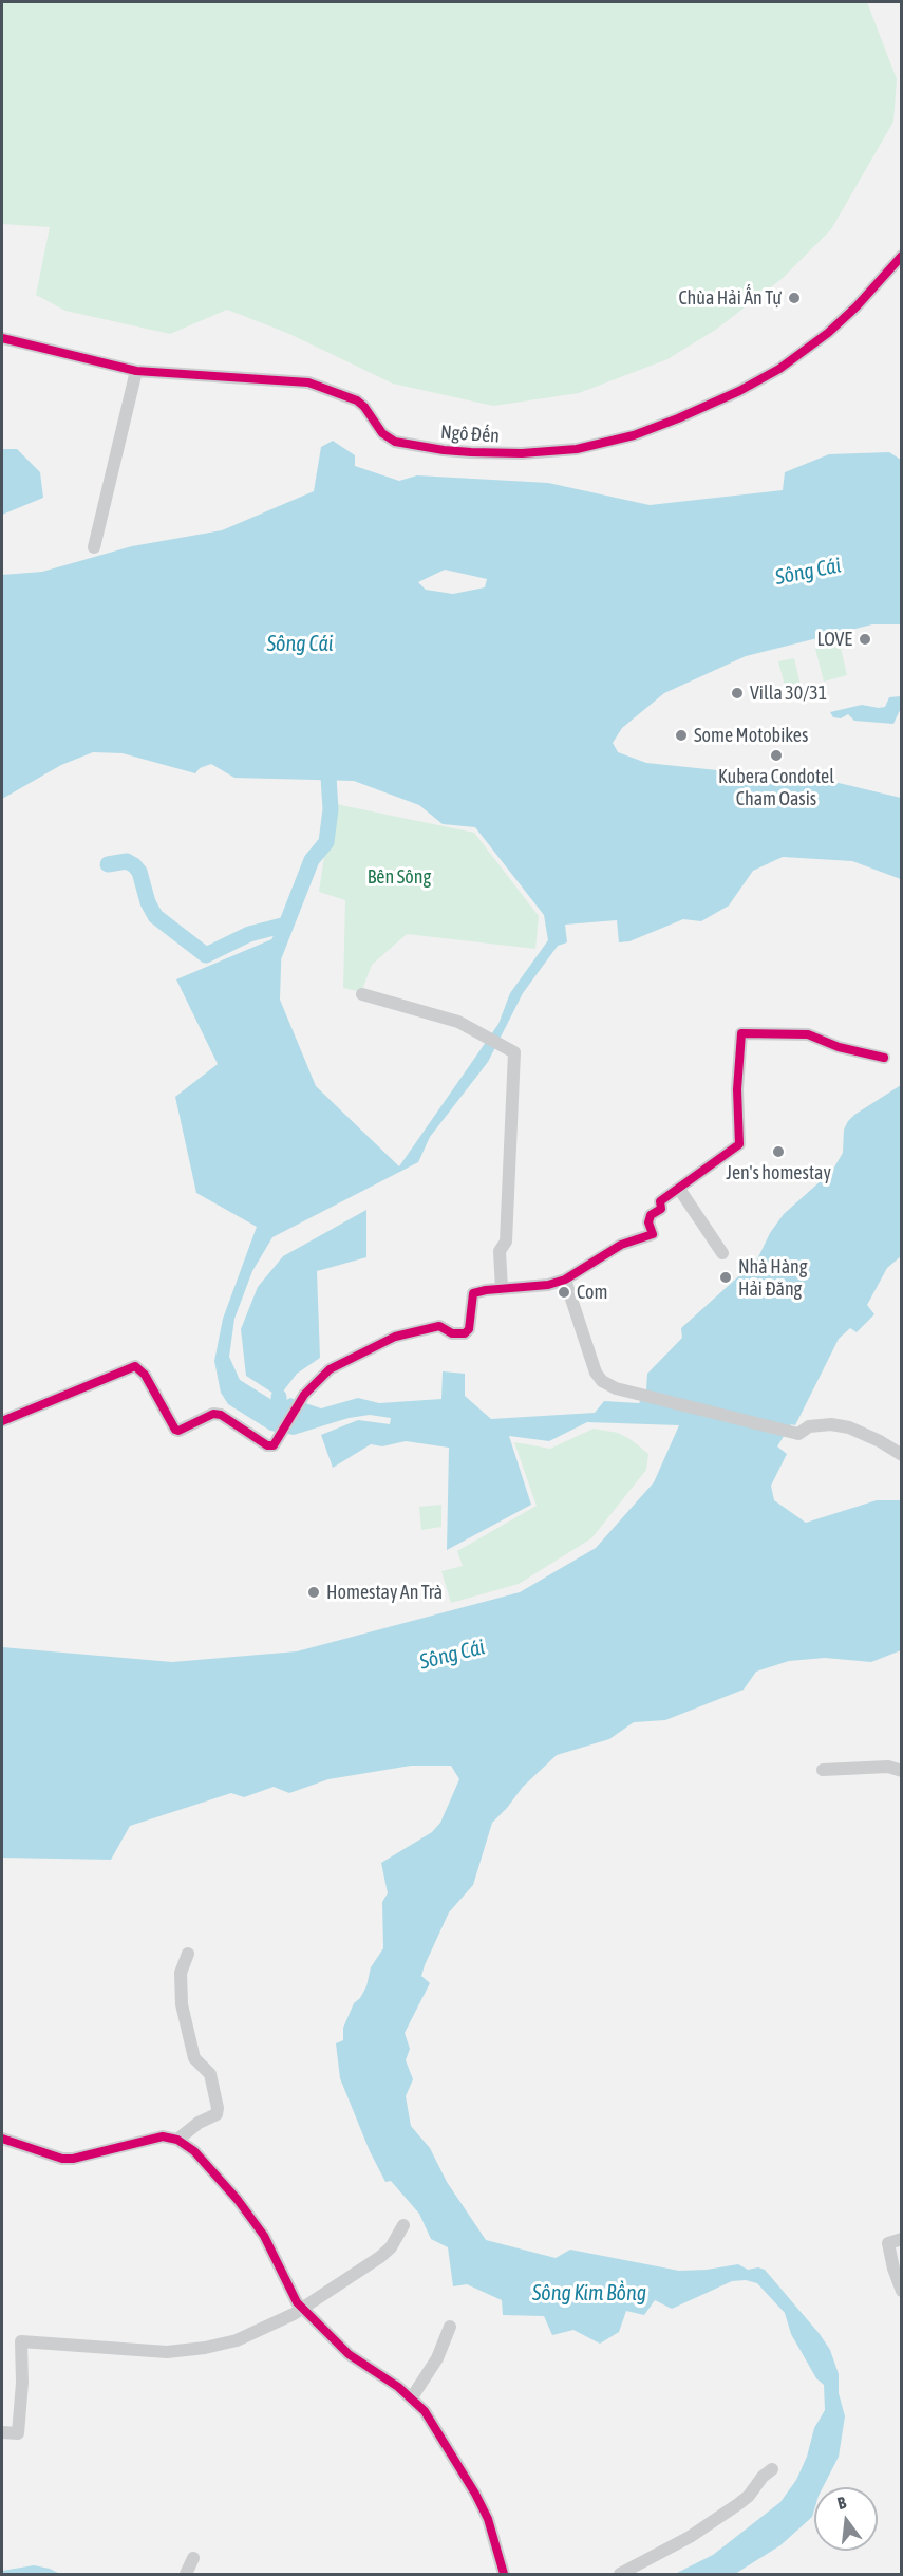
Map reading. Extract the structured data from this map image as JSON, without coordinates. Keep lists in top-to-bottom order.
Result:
{
  "streets": {
    "street": ["Ngô Đến"]
  },
  "water": ["Sông Cái", "Sông Kim Bồng"],
  "parks": ["Bên Sông"],
  "places": [
    "Chùa Hải Ấn Tự",
    "LOVE",
    "Villa 30/31",
    "Some Motobikes",
    "Kubera Condotel Cham Oasis",
    "Jen's homestay",
    "Nhà Hàng Hải Đăng",
    "Com",
    "Homestay An Trà"
  ],
  "north": "top"
}
